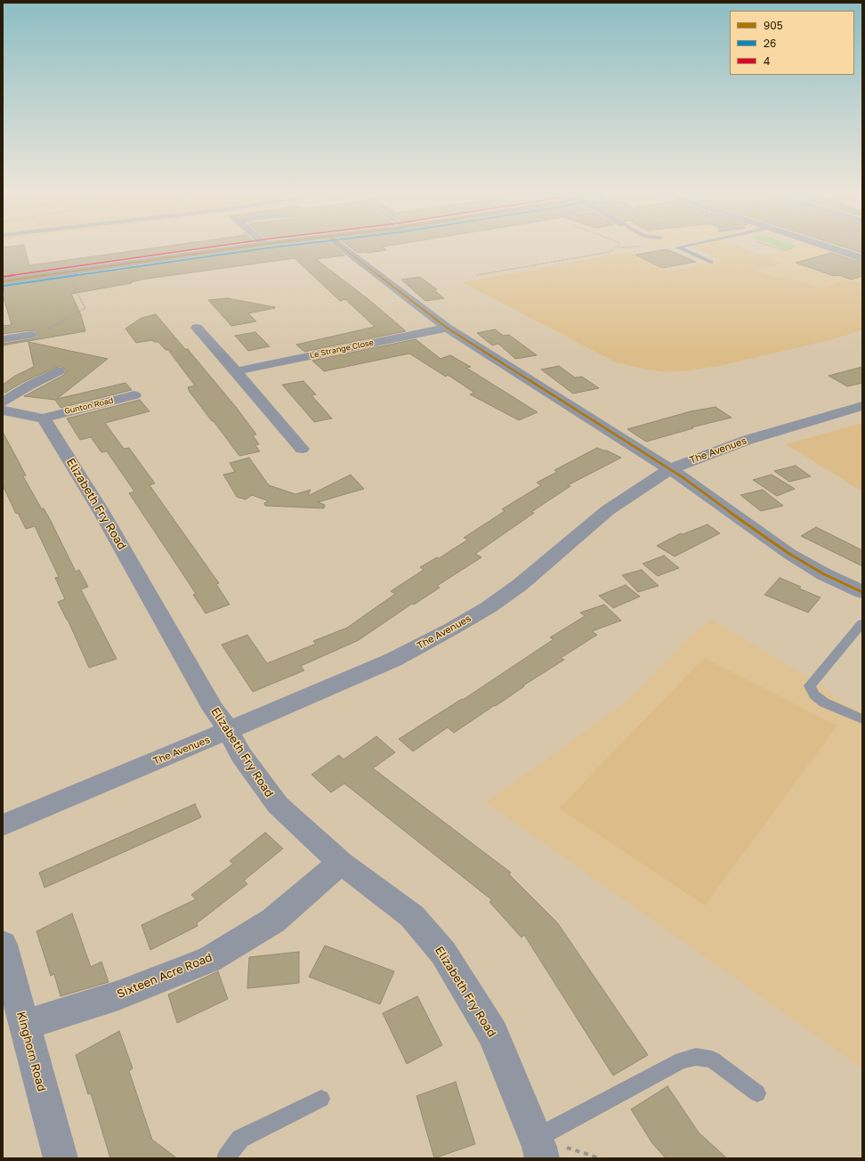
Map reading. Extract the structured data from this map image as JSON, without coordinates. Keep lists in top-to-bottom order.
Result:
{
  "streets": {
    "street": [
      "Le Strange Close",
      "Gunton Road",
      "The Avenues",
      "Elizabeth Fry Road",
      "Sixteen Acre Road",
      "Kinghorn Road"
    ]
  },
  "crossings": [
    ["Gunton Road", "Elizabeth Fry Road"],
    ["The Avenues", "Elizabeth Fry Road"],
    ["Elizabeth Fry Road", "Sixteen Acre Road"],
    ["Sixteen Acre Road", "Kinghorn Road"]
  ],
  "lines": ["transit line 905", "transit line 26", "transit line 4"],
  "legend": ["905", "26", "4"]
}
